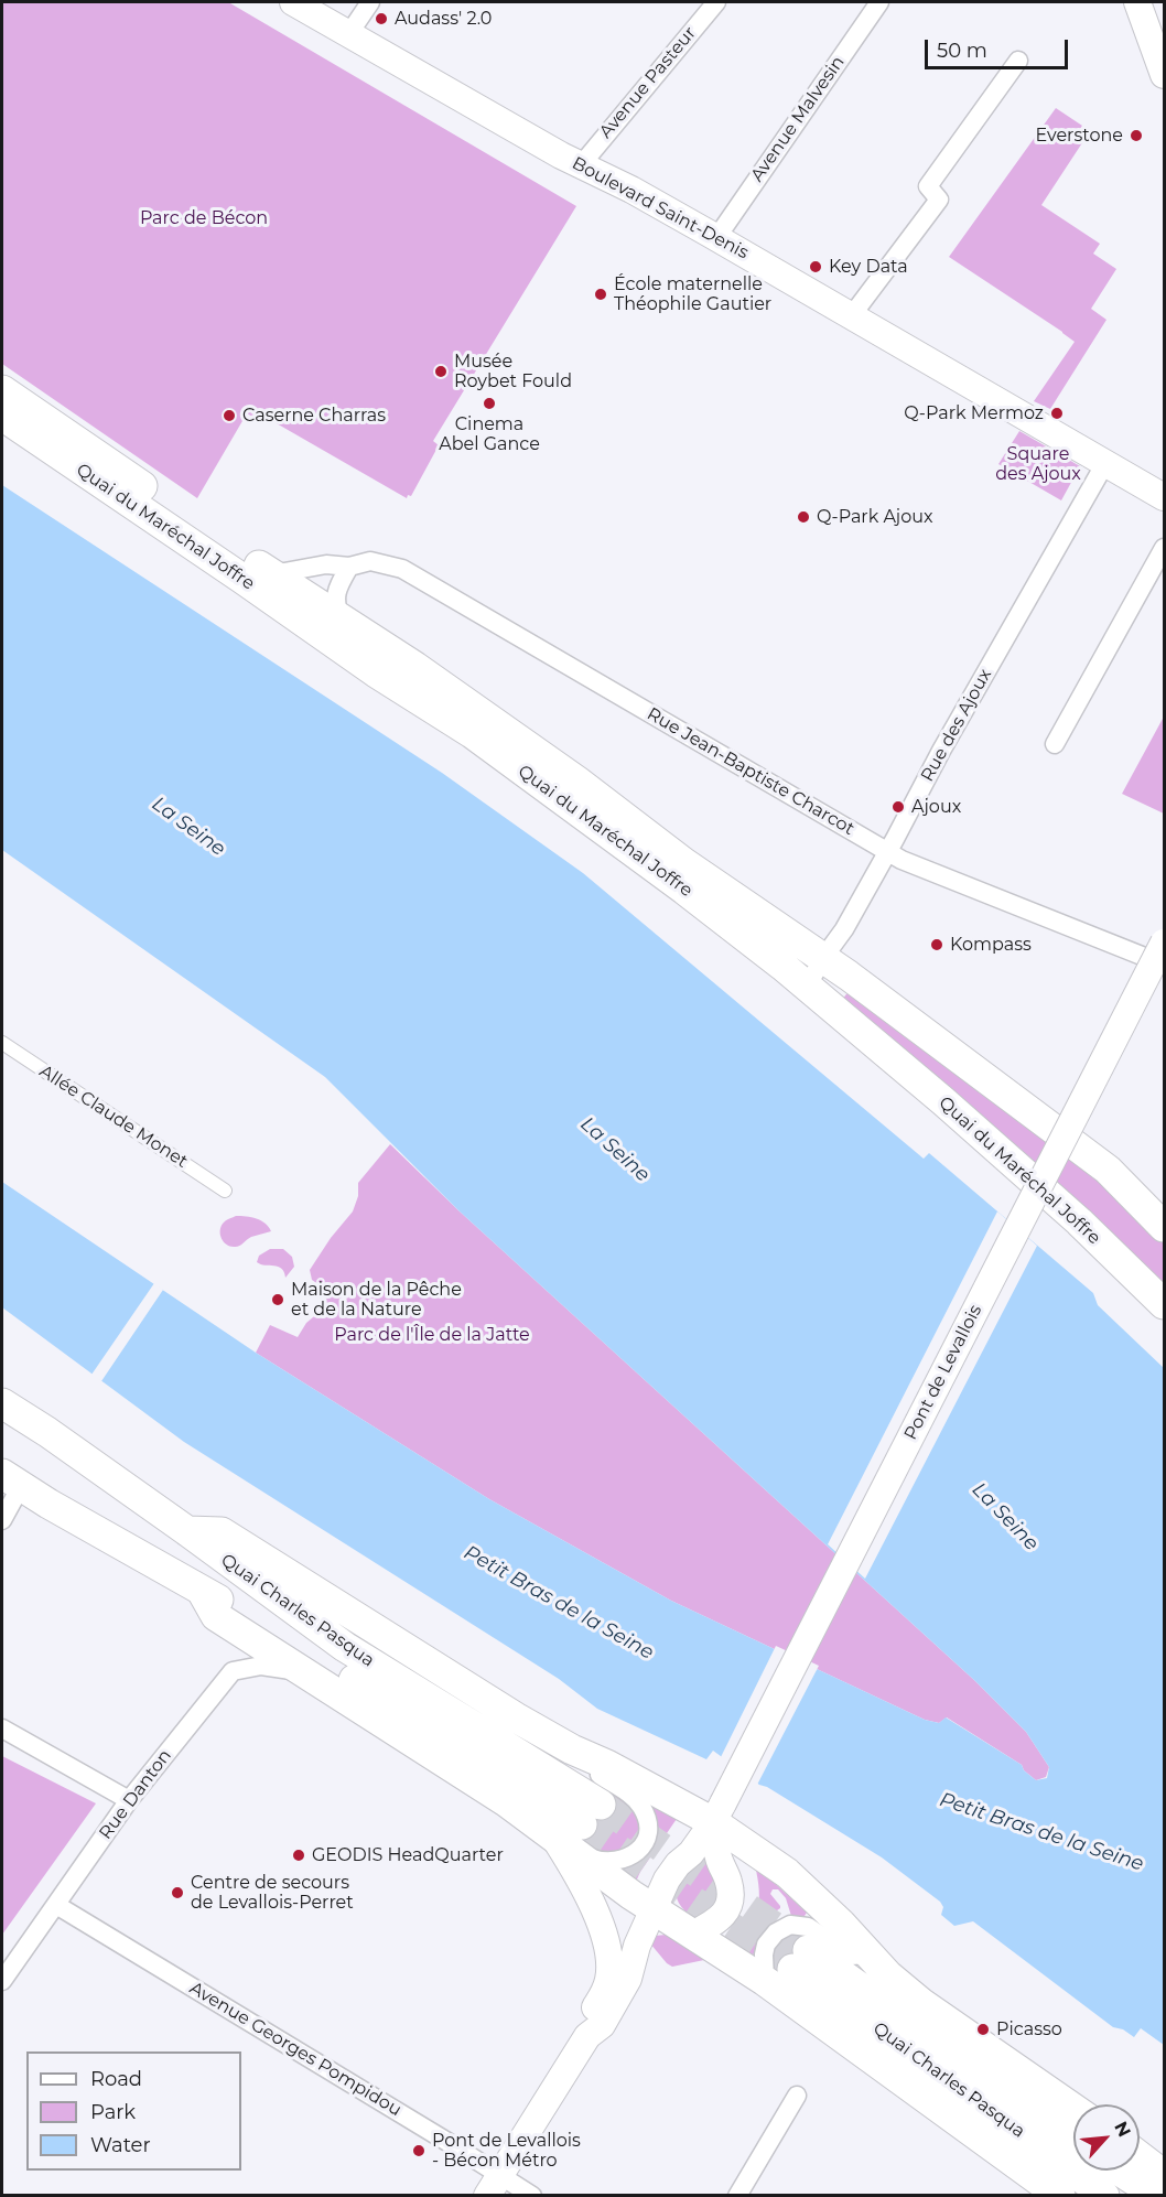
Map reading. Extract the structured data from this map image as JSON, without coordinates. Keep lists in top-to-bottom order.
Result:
{
  "streets": {
    "main road": [
      "Boulevard Saint-Denis",
      "Quai du Maréchal Joffre",
      "Pont de Levallois",
      "Quai Charles Pasqua"
    ],
    "street": [
      "Avenue Pasteur",
      "Avenue Malvesin",
      "Rue des Ajoux",
      "Rue Jean-Baptiste Charcot",
      "Allée Claude Monet",
      "Rue Danton",
      "Avenue Georges Pompidou"
    ]
  },
  "crossings": [
    ["Avenue Pasteur", "Boulevard Saint-Denis"],
    ["Avenue Malvesin", "Boulevard Saint-Denis"],
    ["Boulevard Saint-Denis", "Rue des Ajoux"],
    ["Quai du Maréchal Joffre", "Rue des Ajoux"],
    ["Quai du Maréchal Joffre", "Rue Jean-Baptiste Charcot"],
    ["Rue des Ajoux", "Rue Jean-Baptiste Charcot"],
    ["Rue Danton", "Avenue Georges Pompidou"]
  ],
  "water": ["La Seine", "Petit Bras de la Seine"],
  "parks": ["Parc de Bécon", "Square des Ajoux", "Parc de l'Île de la Jatte"],
  "places": [
    "Audass' 2.0",
    "Everstone",
    "Key Data",
    "École maternelle Théophile Gautier",
    "Musée Roybet Fould",
    "Cinema Abel Gance",
    "Q-Park Mermoz",
    "Caserne Charras",
    "Q-Park Ajoux",
    "Ajoux",
    "Kompass",
    "Maison de la Pêche et de la Nature",
    "GEODIS HeadQuarter",
    "Centre de secours de Levallois-Perret",
    "Picasso",
    "Pont de Levallois - Bécon Métro"
  ],
  "legend": ["Road", "Park", "Water"],
  "scale_bar": "50 m",
  "north": "top right"
}
